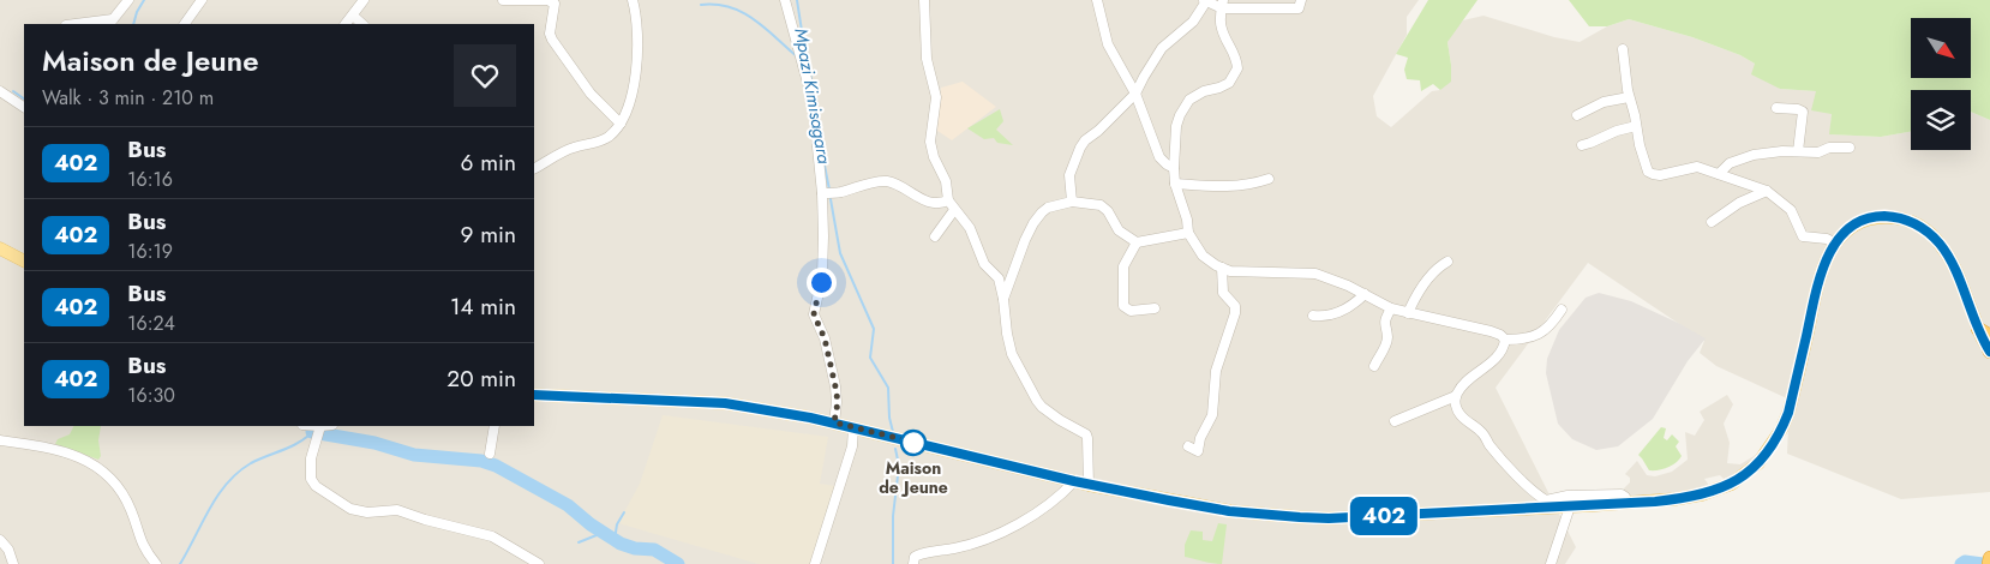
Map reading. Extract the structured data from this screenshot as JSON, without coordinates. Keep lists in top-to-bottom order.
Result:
{
  "water": ["Mpazi Kimisagara"],
  "places": ["Maison de Jeune"],
  "lines": ["bus line 402"],
  "north": "bottom right",
  "page": {
    "on_map": "402",
    "heading": ["Maison de Jeune", "Walk · 3 min · 210 m"],
    "list": [
      {
        "mark": "402",
        "name": "Bus",
        "note": "16:16",
        "value": "6 min"
      },
      {
        "mark": "402",
        "name": "Bus",
        "note": "16:19",
        "value": "9 min"
      },
      {
        "mark": "402",
        "name": "Bus",
        "note": "16:24",
        "value": "14 min"
      },
      {
        "mark": "402",
        "name": "Bus",
        "note": "16:30",
        "value": "20 min"
      }
    ]
  }
}
